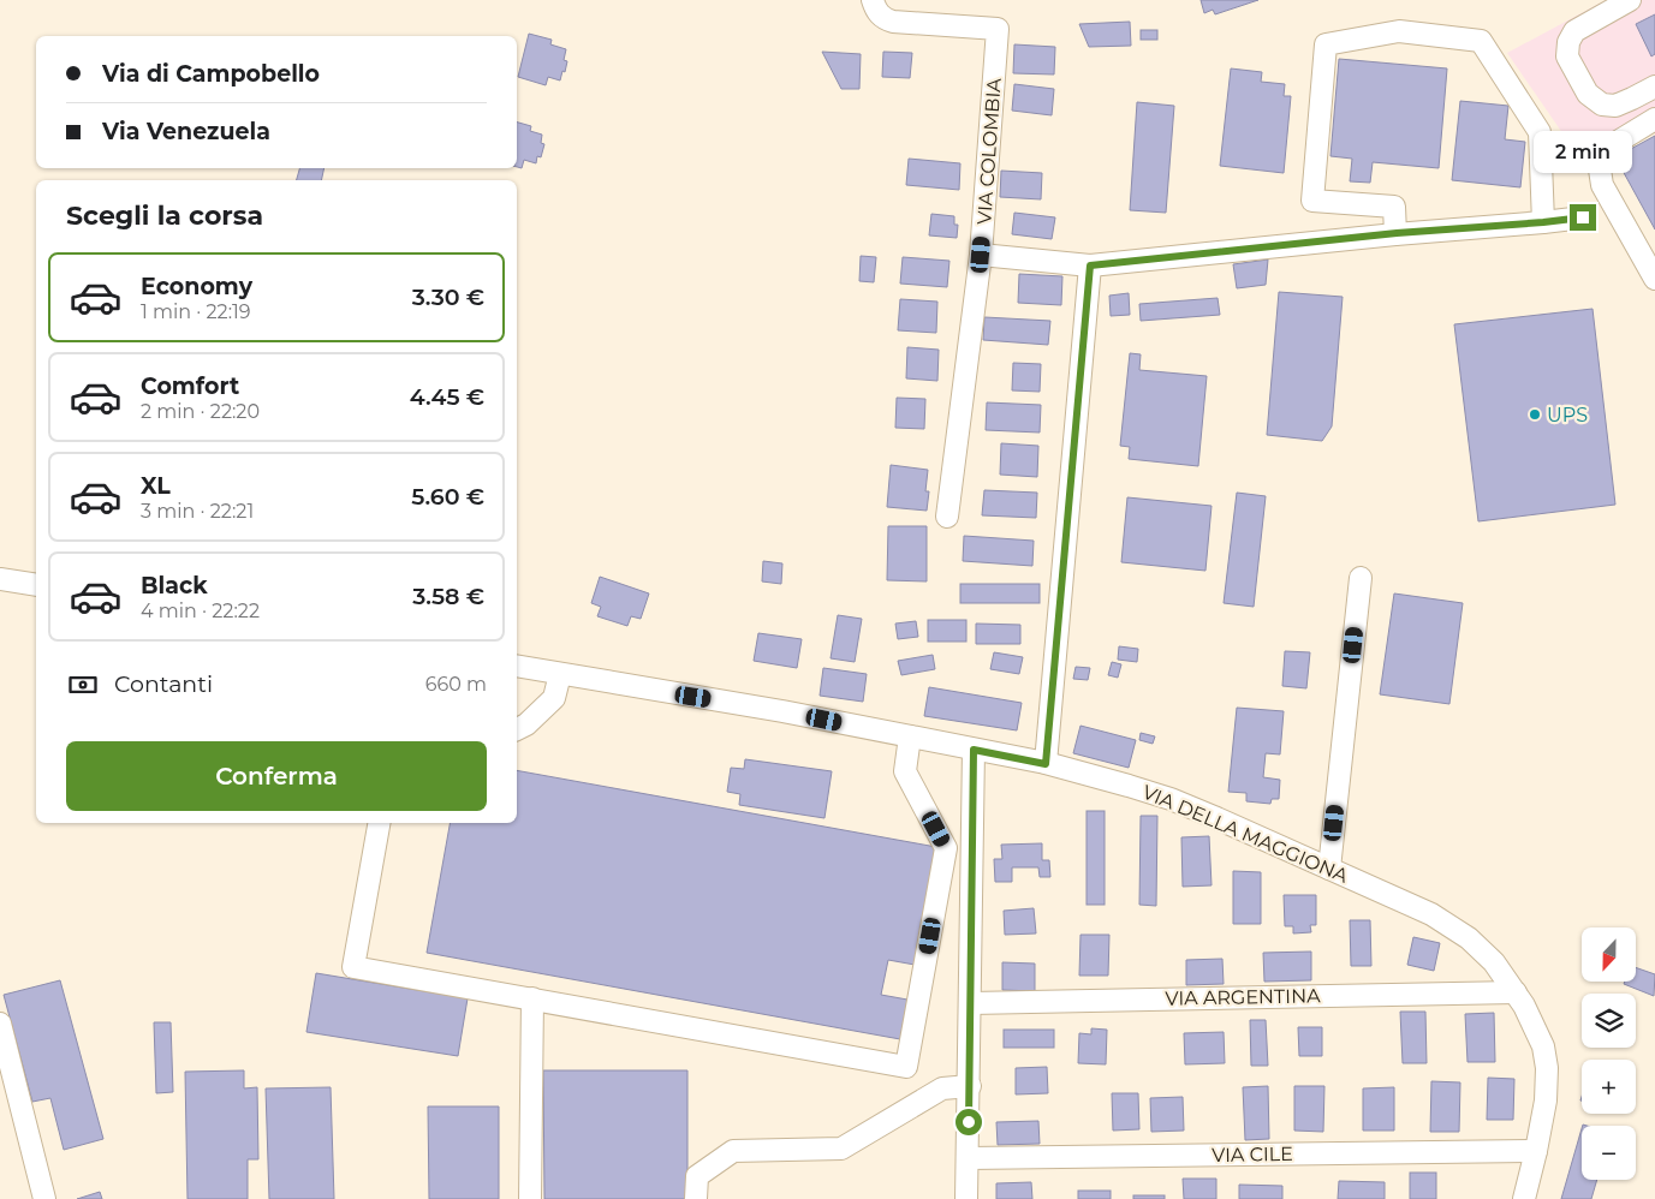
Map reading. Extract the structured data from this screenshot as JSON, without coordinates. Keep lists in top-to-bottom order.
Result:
{
  "streets": {
    "street": [
      "VIA COLOMBIA",
      "VIA DELLA MAGGIONA",
      "VIA ARGENTINA",
      "VIA CILE"
    ]
  },
  "crossings": [
    ["VIA DELLA MAGGIONA", "VIA ARGENTINA"],
    ["VIA DELLA MAGGIONA", "VIA CILE"]
  ],
  "places": ["UPS"],
  "north": "bottom",
  "page": {
    "banner": ["Via di Campobello", "Via Venezuela"],
    "bubble": "2 min",
    "heading": "Scegli la corsa",
    "list": [
      {
        "name": "Economy",
        "note": "1 min · 22:19",
        "value": "3.30 €"
      },
      {
        "name": "Comfort",
        "note": "2 min · 22:20",
        "value": "4.45 €"
      },
      {
        "name": "XL",
        "note": "3 min · 22:21",
        "value": "5.60 €"
      },
      {
        "name": "Black",
        "note": "4 min · 22:22",
        "value": "3.58 €"
      }
    ],
    "pay": ["Contanti", "660 m"],
    "buttons": "Conferma",
    "map_buttons": ["+", "−"]
  }
}
